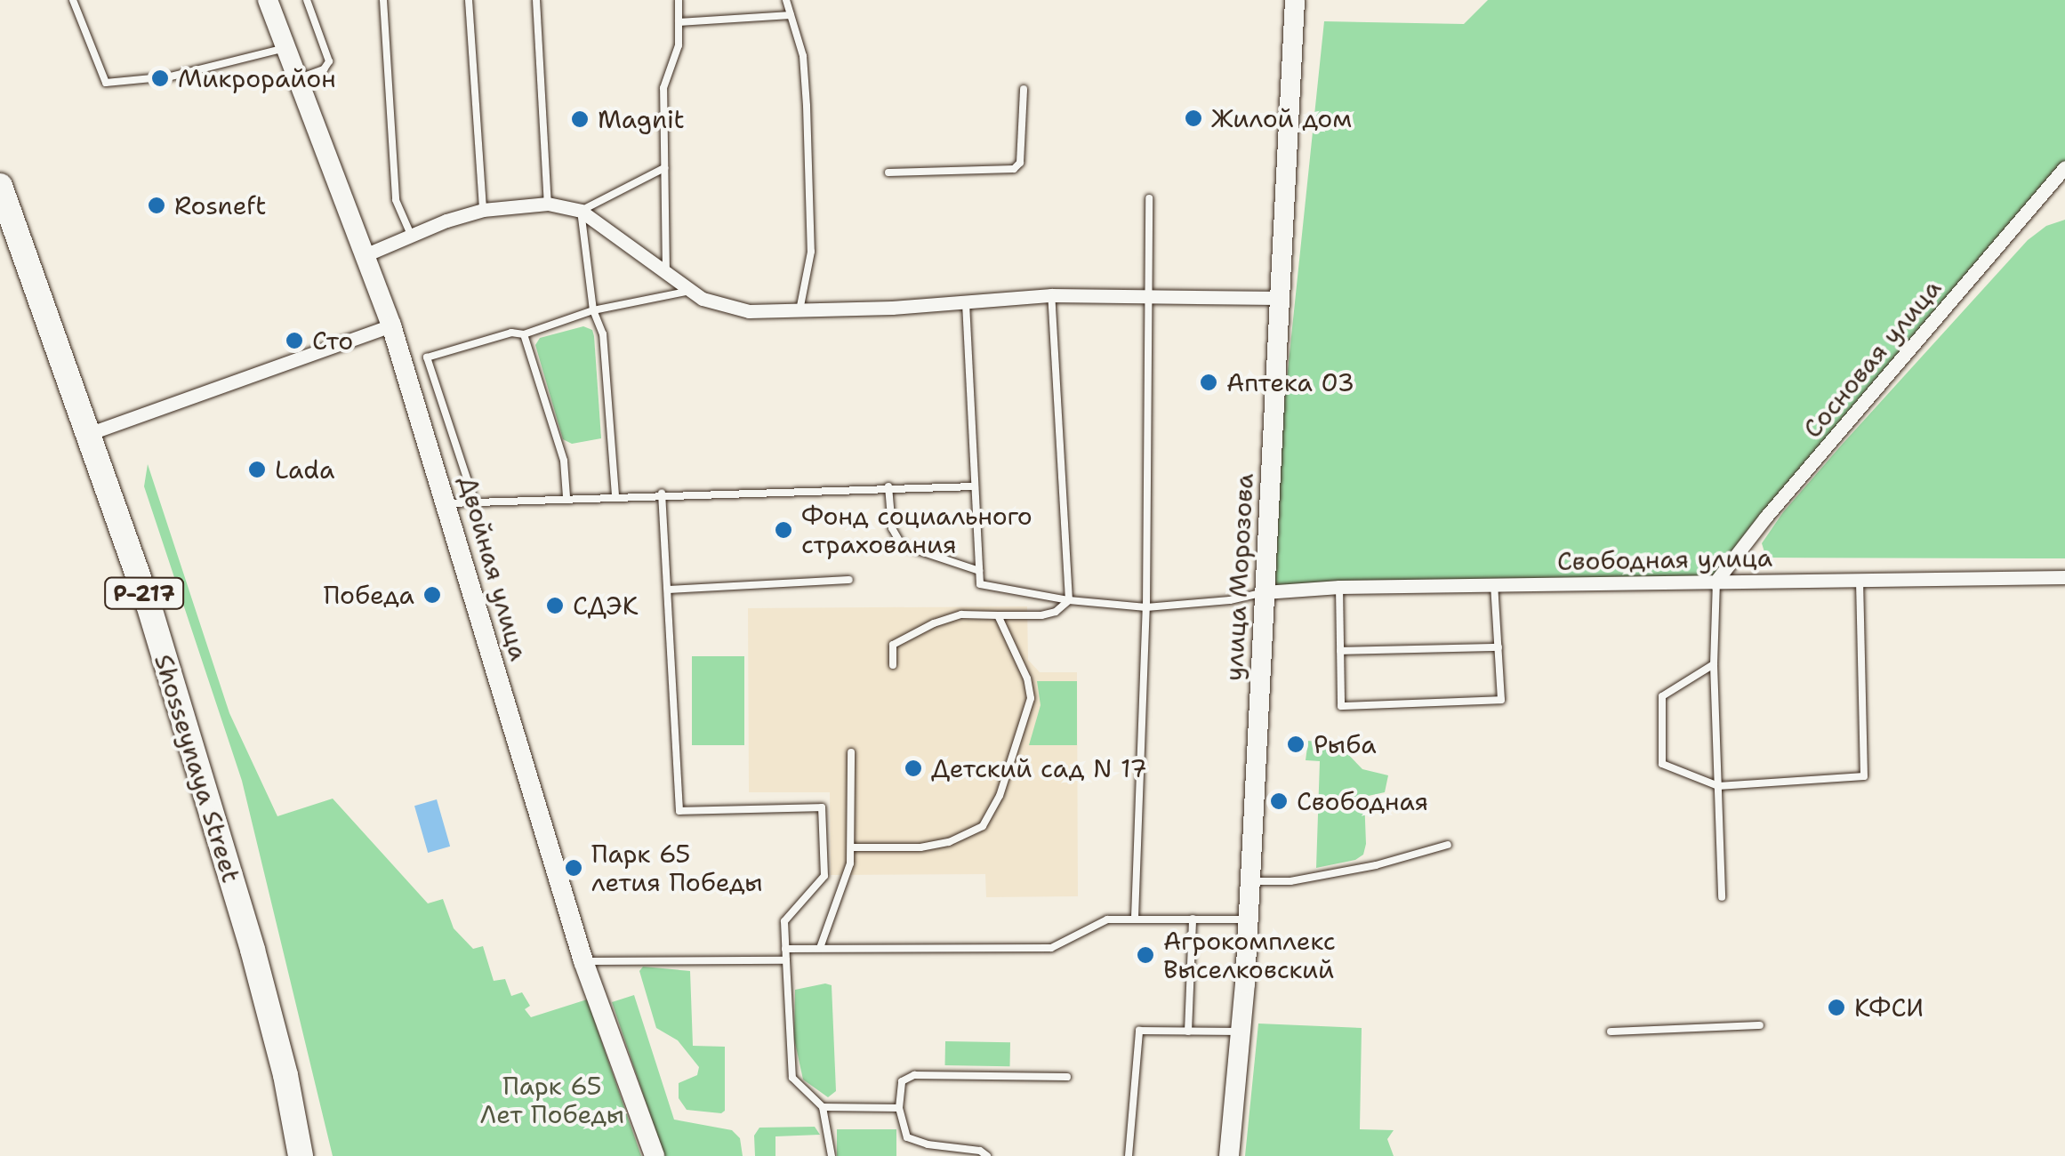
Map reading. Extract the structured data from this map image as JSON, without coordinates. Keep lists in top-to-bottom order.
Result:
{
  "streets": {
    "highway": ["Р-217", "Shosseynaya Street"],
    "street": [
      "Сосновая улица",
      "Свободная улица",
      "Двойная улица",
      "улица Морозова"
    ]
  },
  "crossings": [
    ["Сосновая улица", "Свободная улица"],
    ["Свободная улица", "улица Морозова"]
  ],
  "parks": ["Парк 65 Лет Победы"],
  "places": [
    "Микрорайон",
    "Жилой дом",
    "Magnit",
    "Rosneft",
    "Сто",
    "Аптека 03",
    "Lada",
    "Фонд социального страхования",
    "Победа",
    "СДЭК",
    "Рыба",
    "Детский сад N 17",
    "Свободная",
    "Парк 65 летия Победы",
    "Агрокомплекс Выселковский",
    "КФСИ"
  ]
}
